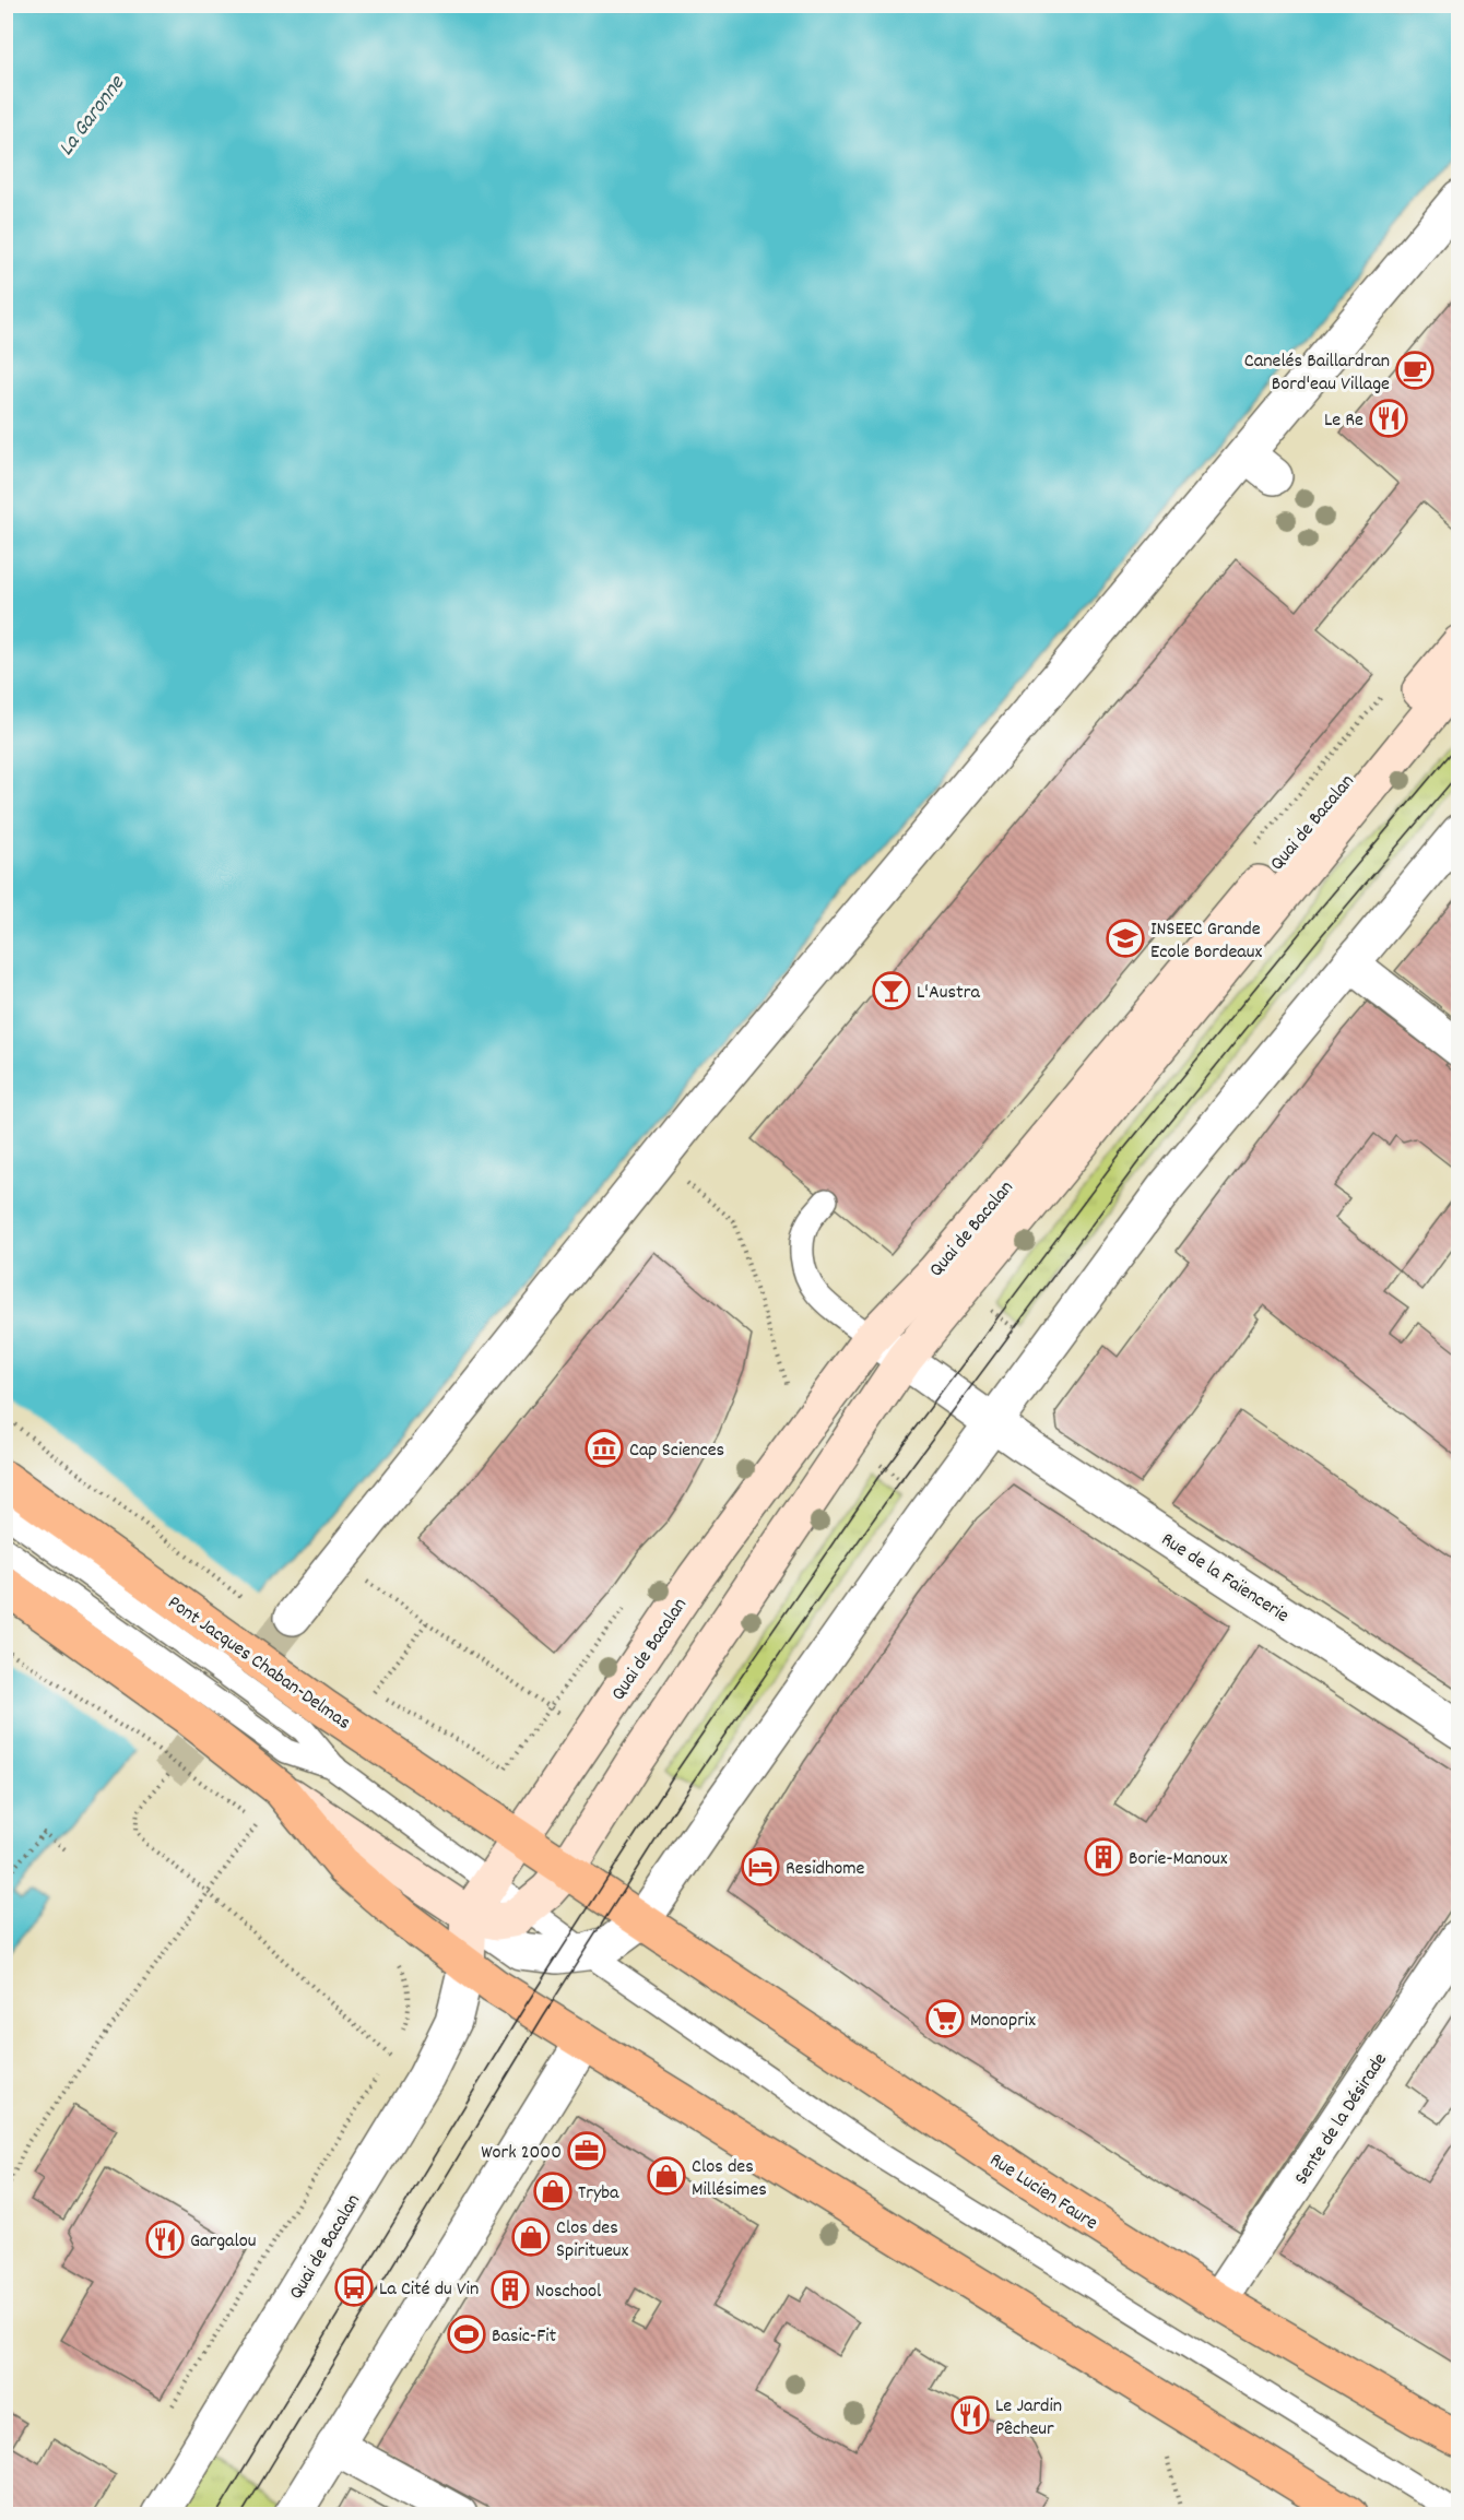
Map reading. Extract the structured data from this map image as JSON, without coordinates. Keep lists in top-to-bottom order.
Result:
{
  "streets": {
    "main road": ["Quai de Bacalan", "Pont Jacques Chaban-Delmas", "Rue Lucien Faure"],
    "street": ["Rue de la Faïencerie", "Sente de la Désirade"]
  },
  "crossings": [
    ["Quai de Bacalan", "Rue de la Faïencerie"],
    ["Quai de Bacalan", "Pont Jacques Chaban-Delmas"],
    ["Quai de Bacalan", "Rue Lucien Faure"],
    ["Pont Jacques Chaban-Delmas", "Rue Lucien Faure"],
    ["Sente de la Désirade", "Rue Lucien Faure"]
  ],
  "water": ["La Garonne"],
  "places": {
    "cafe": ["Canelés Baillardran Bord'eau Village"],
    "restaurant": ["Le Re", "Gargalou", "Le Jardin Pêcheur"],
    "school or university": ["INSEEC Grande Ecole Bordeaux"],
    "bar": ["L'Austra"],
    "museum": ["Cap Sciences"],
    "building": ["Borie-Manoux", "Noschool"],
    "hotel": ["Residhome"],
    "supermarket": ["Monoprix"],
    "office": ["Work 2000"],
    "shop": ["Clos des Millésimes", "Tryba", "Clos des Spiritueux"],
    "bus stop": ["La Cité du Vin"],
    "sports": ["Basic-Fit"]
  }
}
